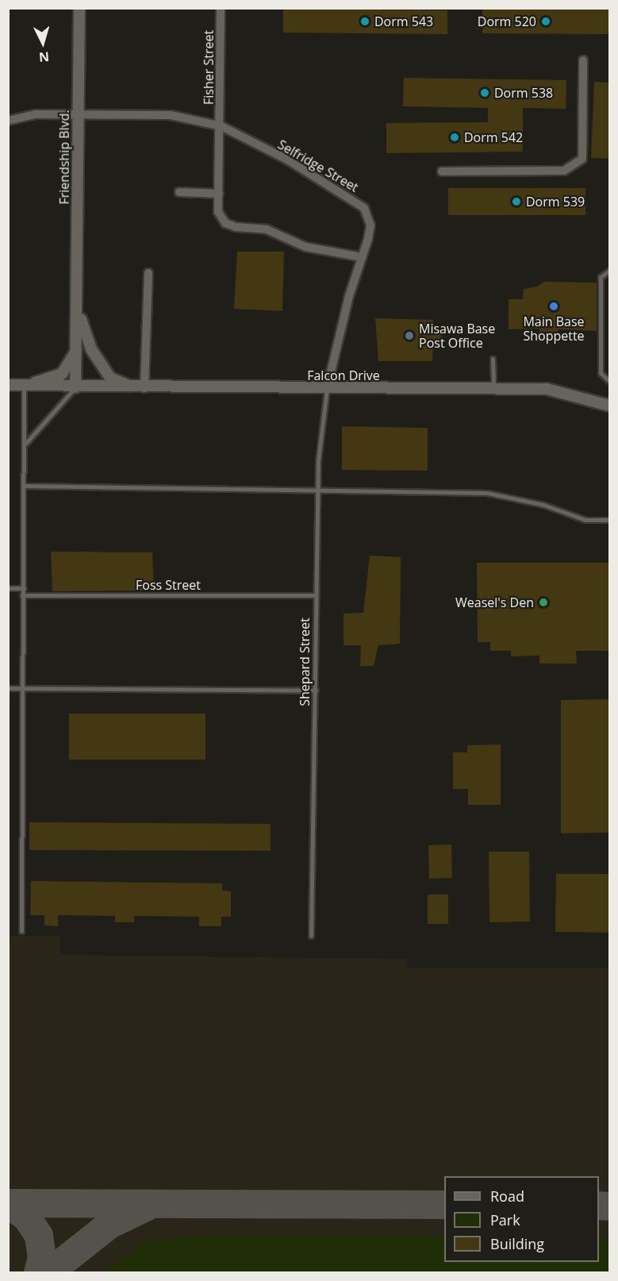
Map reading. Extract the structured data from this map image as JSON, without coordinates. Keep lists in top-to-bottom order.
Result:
{
  "streets": {
    "street": [
      "Fisher Street",
      "Friendship Blvd.",
      "Selfridge Street",
      "Falcon Drive"
    ],
    "lane": ["Foss Street", "Shepard Street"]
  },
  "crossings": [
    ["Fisher Street", "Selfridge Street"],
    ["Friendship Blvd.", "Selfridge Street"],
    ["Friendship Blvd.", "Falcon Drive"],
    ["Selfridge Street", "Falcon Drive"],
    ["Selfridge Street", "Shepard Street"],
    ["Falcon Drive", "Shepard Street"],
    ["Foss Street", "Shepard Street"]
  ],
  "places": [
    "Dorm 543",
    "Dorm 520",
    "Dorm 538",
    "Dorm 542",
    "Dorm 539",
    "Main Base Shoppette",
    "Misawa Base Post Office",
    "Weasel's Den"
  ],
  "legend": ["Road", "Park", "Building"],
  "north": "bottom"
}
